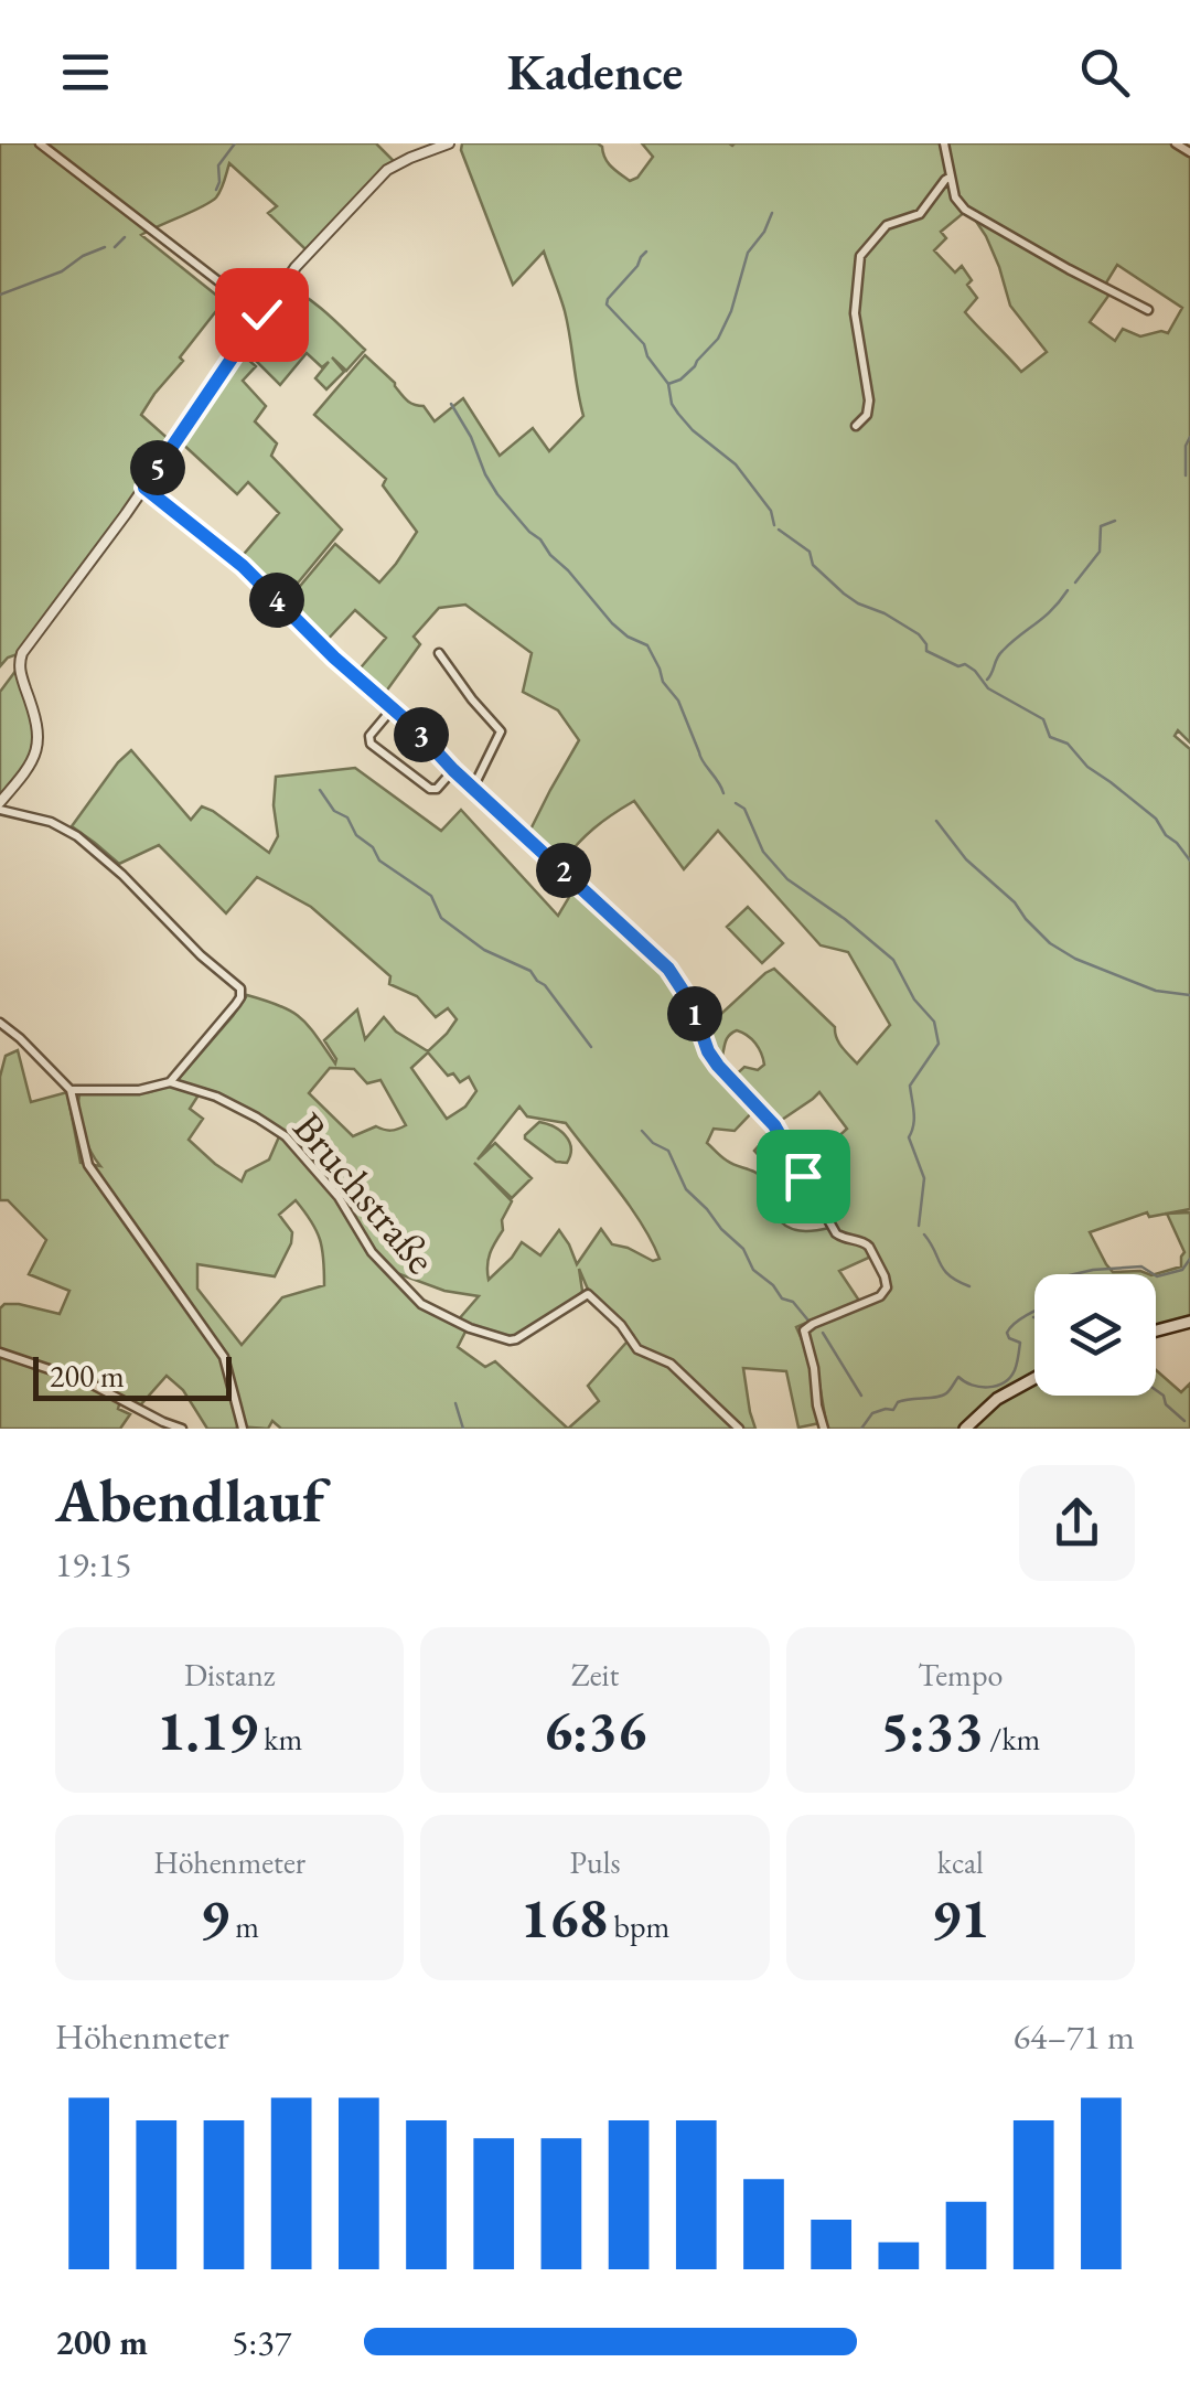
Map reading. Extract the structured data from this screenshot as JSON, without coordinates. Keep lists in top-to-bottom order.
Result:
{
  "streets": {
    "street": ["Bruchstraße"]
  },
  "scale_bar": "200 m",
  "page": {
    "header": "Kadence",
    "pins": [
      "5",
      "4",
      "3",
      "2",
      "1"
    ],
    "scale": "200 m",
    "heading": ["Abendlauf", "19:15"],
    "stats": [
      ["Distanz", "1.19 km"],
      ["Zeit", "6:36"],
      ["Tempo", "5:33 /km"],
      ["Höhenmeter", "9 m"],
      ["Puls", "168 bpm"],
      ["kcal", "91"]
    ],
    "chart": ["Höhenmeter", "64–71 m"],
    "list": [
      {
        "name": "200 m",
        "note": "5:37"
      }
    ]
  }
}
